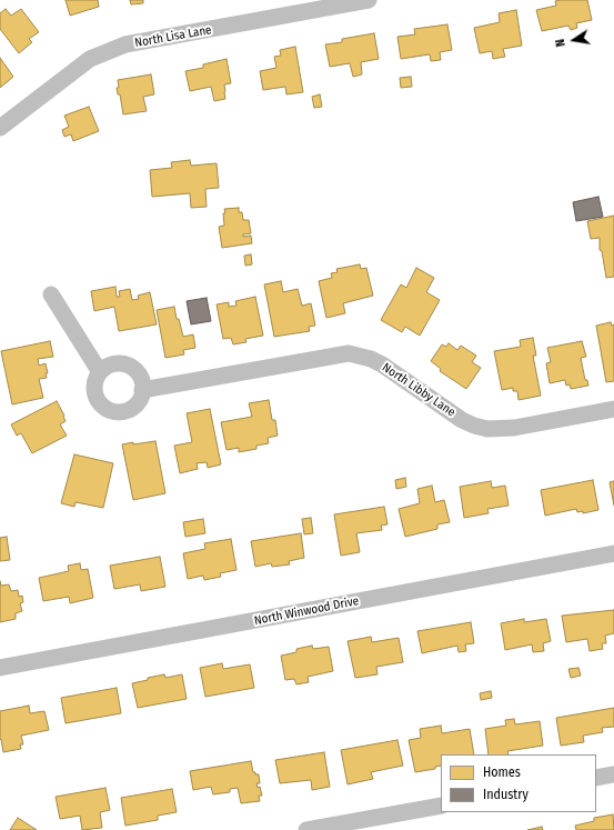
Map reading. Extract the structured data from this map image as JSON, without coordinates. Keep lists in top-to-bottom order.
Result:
{
  "streets": {
    "street": ["North Lisa Lane", "North Libby Lane", "North Winwood Drive"]
  },
  "legend": ["Homes", "Industry"],
  "north": "left"
}
